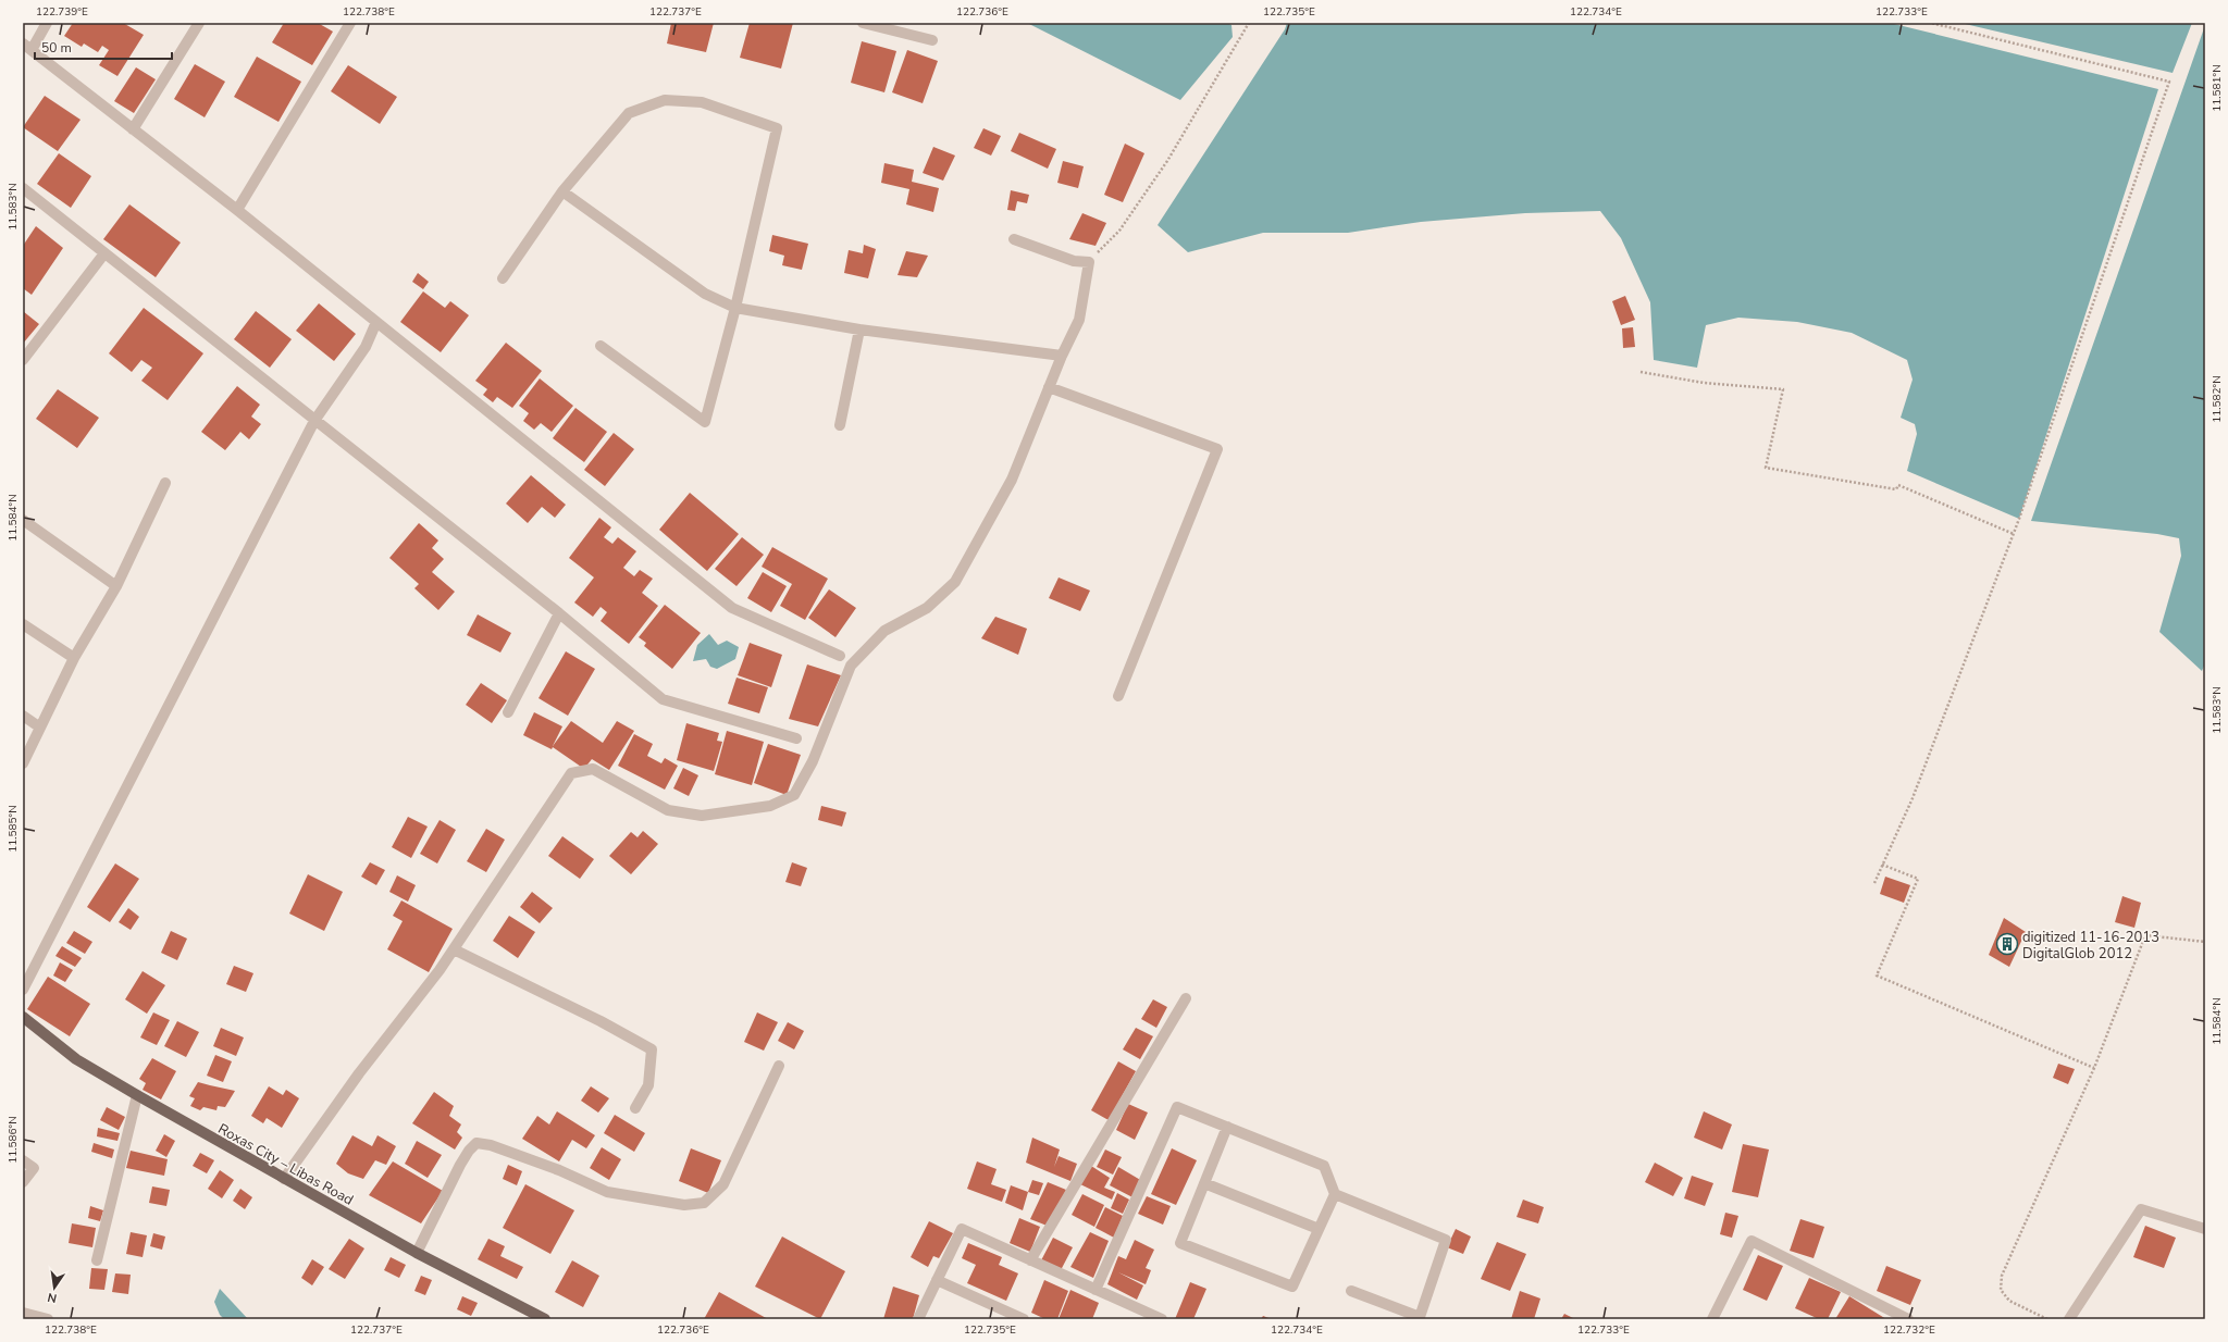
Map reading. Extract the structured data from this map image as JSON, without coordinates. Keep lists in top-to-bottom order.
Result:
{
  "streets": {
    "main road": ["Roxas City – Libas Road"]
  },
  "places": {
    "building": ["digitized 11-16-2013 DigitalGlob 2012"]
  },
  "scale_bar": "50 m",
  "north": "bottom",
  "coordinates": [
    "122.739°E",
    "122.738°E",
    "122.737°E",
    "122.736°E",
    "122.735°E",
    "122.734°E",
    "122.733°E",
    "11.581°N",
    "11.583°N",
    "11.582°N",
    "11.584°N",
    "11.585°N",
    "11.586°N",
    "122.732°E"
  ]
}
